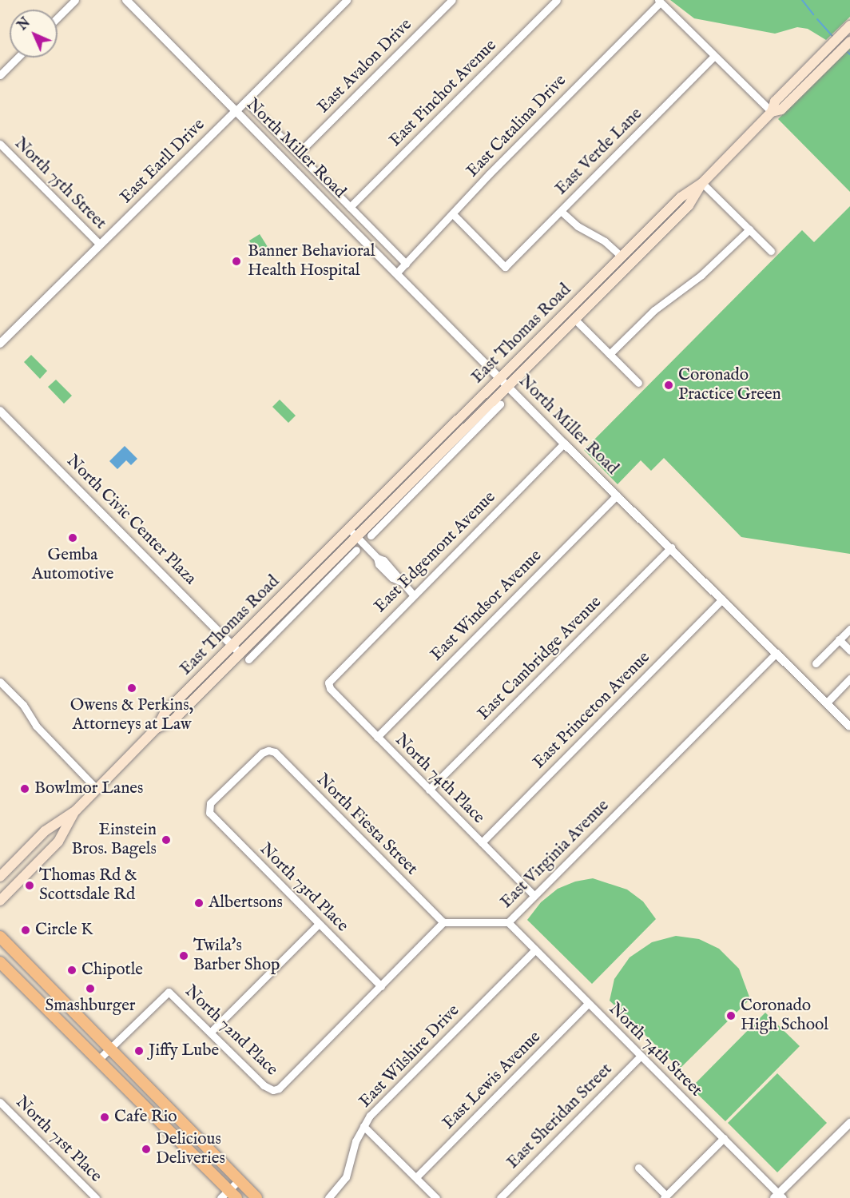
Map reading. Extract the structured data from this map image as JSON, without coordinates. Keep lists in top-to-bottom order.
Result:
{
  "streets": {
    "main road": ["East Thomas Road"],
    "street": [
      "East Avalon Drive",
      "East Pinchot Avenue",
      "East Catalina Drive",
      "North Miller Road",
      "East Verde Lane",
      "East Earll Drive",
      "North 75th Street",
      "North Civic Center Plaza",
      "East Edgemont Avenue",
      "East Windsor Avenue",
      "East Cambridge Avenue",
      "East Princeton Avenue",
      "North 74th Place",
      "North Fiesta Street",
      "East Virginia Avenue",
      "North 73rd Place",
      "North 72nd Place",
      "North 74th Street",
      "East Wilshire Drive",
      "East Lewis Avenue",
      "East Sheridan Street",
      "North 71st Place"
    ]
  },
  "crossings": [
    ["East Avalon Drive", "North Miller Road"],
    ["East Pinchot Avenue", "North Miller Road"],
    ["East Catalina Drive", "North Miller Road"],
    ["East Catalina Drive", "East Verde Lane"],
    ["North Miller Road", "East Earll Drive"],
    ["North Miller Road", "East Thomas Road"],
    ["North Miller Road", "East Edgemont Avenue"],
    ["North Miller Road", "East Windsor Avenue"],
    ["North Miller Road", "East Cambridge Avenue"],
    ["North Miller Road", "East Princeton Avenue"],
    ["North Miller Road", "East Virginia Avenue"],
    ["East Earll Drive", "North 75th Street"],
    ["East Thomas Road", "North Civic Center Plaza"],
    ["East Edgemont Avenue", "North 74th Place"],
    ["East Windsor Avenue", "North 74th Place"],
    ["East Cambridge Avenue", "North 74th Place"],
    ["East Princeton Avenue", "North 74th Place"],
    ["North 74th Place", "East Virginia Avenue"],
    ["North Fiesta Street", "East Virginia Avenue"],
    ["North Fiesta Street", "North 73rd Place"],
    ["East Virginia Avenue", "North 74th Street"],
    ["North 73rd Place", "North 72nd Place"],
    ["North 74th Street", "East Wilshire Drive"],
    ["North 74th Street", "East Lewis Avenue"],
    ["North 74th Street", "East Sheridan Street"]
  ],
  "places": [
    "Banner Behavioral Health Hospital",
    "Coronado Practice Green",
    "Gemba Automotive",
    "Owens & Perkins, Attorneys at Law",
    "Bowlmor Lanes",
    "Einstein Bros. Bagels",
    "Thomas Rd & Scottsdale Rd",
    "Albertsons",
    "Circle K",
    "Twila's Barber Shop",
    "Chipotle",
    "Smashburger",
    "Coronado High School",
    "Jiffy Lube",
    "Cafe Rio",
    "Delicious Deliveries"
  ],
  "north": "top left"
}
